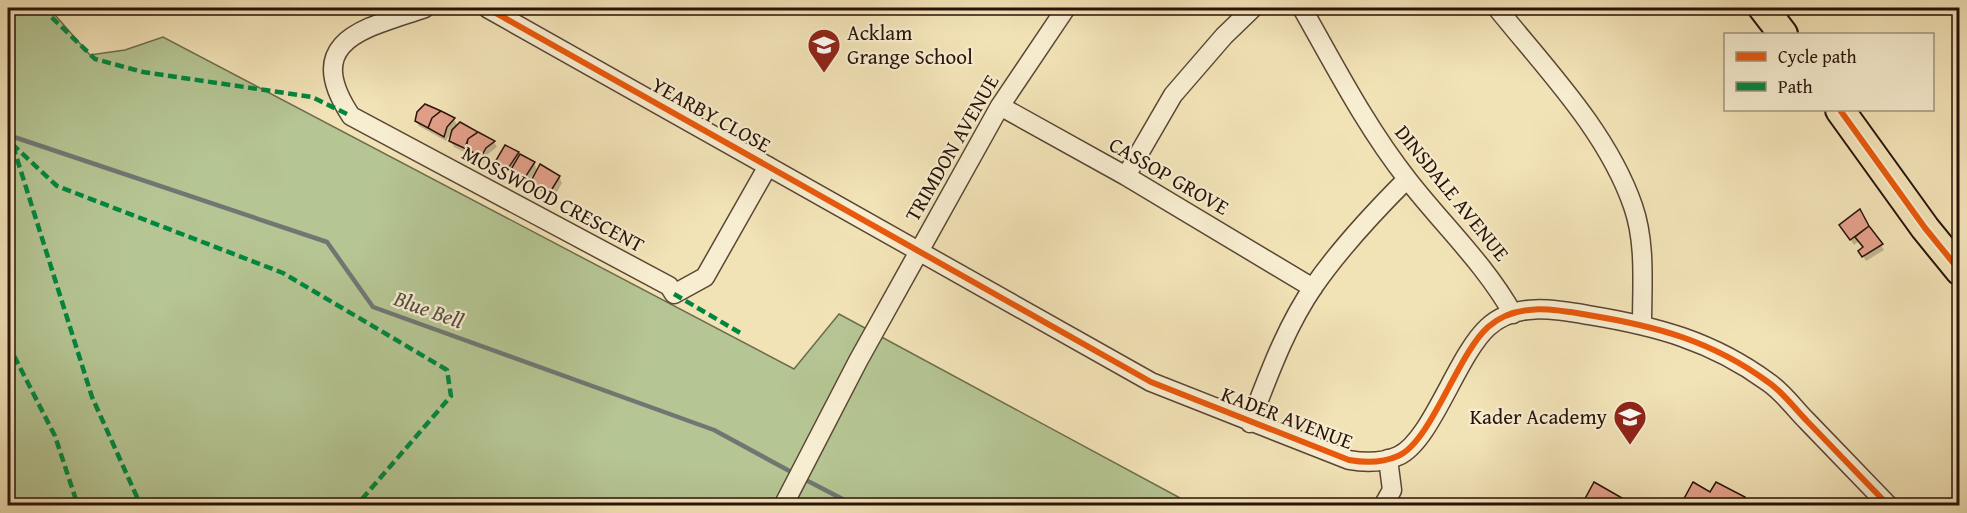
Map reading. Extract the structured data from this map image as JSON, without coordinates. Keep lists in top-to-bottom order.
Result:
{
  "streets": {
    "street": [
      "YEARBY CLOSE",
      "TRIMDON AVENUE",
      "CASSOP GROVE",
      "DINSDALE AVENUE",
      "MOSSWOOD CRESCENT",
      "KADER AVENUE"
    ]
  },
  "crossings": [
    ["YEARBY CLOSE", "TRIMDON AVENUE"],
    ["YEARBY CLOSE", "MOSSWOOD CRESCENT"],
    ["YEARBY CLOSE", "KADER AVENUE"],
    ["TRIMDON AVENUE", "CASSOP GROVE"],
    ["TRIMDON AVENUE", "KADER AVENUE"],
    ["DINSDALE AVENUE", "KADER AVENUE"]
  ],
  "water": ["Blue Bell"],
  "places": {
    "school or university": ["Acklam Grange School", "Kader Academy"]
  },
  "legend": ["Cycle path", "Path"]
}
